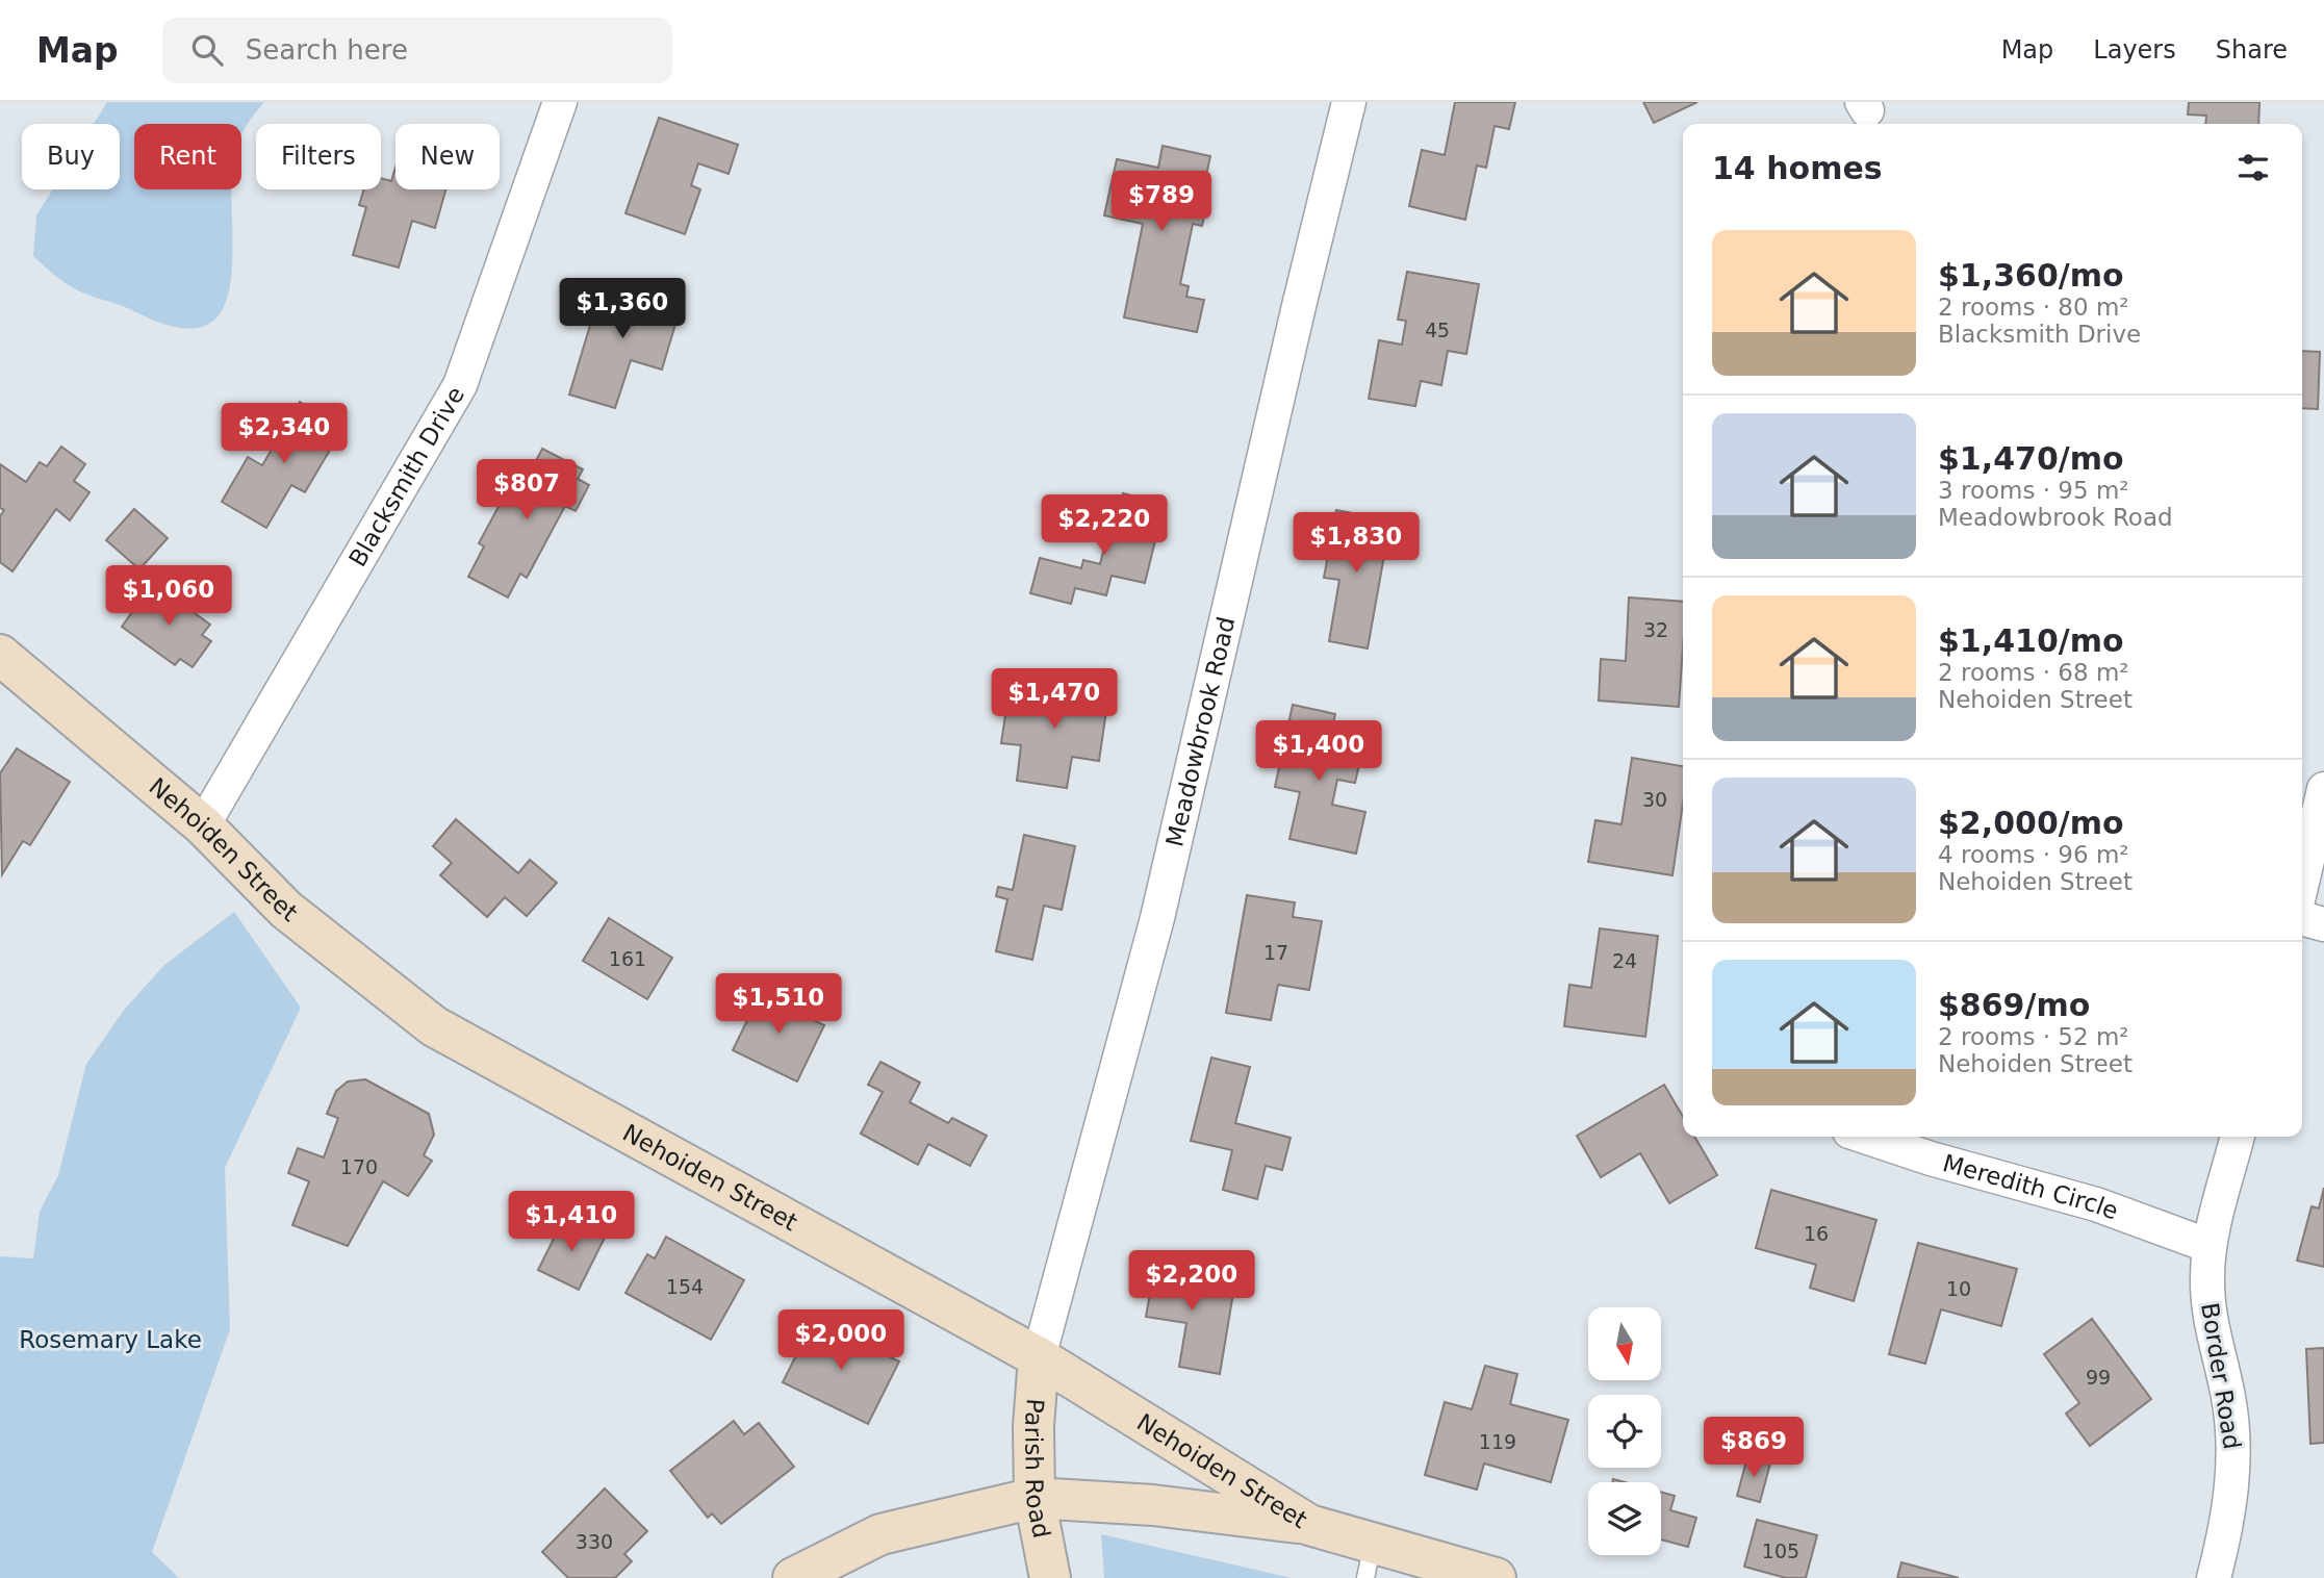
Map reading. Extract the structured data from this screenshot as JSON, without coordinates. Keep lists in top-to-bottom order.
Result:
{
  "streets": {
    "street": [
      "Blacksmith Drive",
      "Meadowbrook Road",
      "Nehoiden Street",
      "Meredith Circle",
      "Border Road",
      "Parish Road"
    ]
  },
  "crossings": [
    ["Blacksmith Drive", "Nehoiden Street"],
    ["Meadowbrook Road", "Nehoiden Street"],
    ["Meadowbrook Road", "Parish Road"],
    ["Nehoiden Street", "Parish Road"],
    ["Meredith Circle", "Border Road"]
  ],
  "parks": ["Rosemary Lake"],
  "house_numbers": [
    "45",
    "32",
    "30",
    "17",
    "161",
    "24",
    "170",
    "16",
    "154",
    "10",
    "99",
    "119",
    "330",
    "105"
  ],
  "north": "bottom",
  "page": {
    "header": "Map",
    "search": "Search here",
    "nav": ["Map", "Layers", "Share"],
    "chip": [
      "Buy",
      "Rent",
      "Filters",
      "New"
    ],
    "heading": "14 homes",
    "price": [
      "$789",
      "$1,360",
      "$2,340",
      "$807",
      "$2,220",
      "$1,830",
      "$1,060",
      "$1,470",
      "$1,400",
      "$1,510",
      "$1,410",
      "$2,200",
      "$2,000",
      "$869"
    ],
    "list": [
      {
        "name": "$1,360/mo",
        "note": "2 rooms · 80 m² · Blacksmith Drive"
      },
      {
        "name": "$1,470/mo",
        "note": "3 rooms · 95 m² · Meadowbrook Road"
      },
      {
        "name": "$1,410/mo",
        "note": "2 rooms · 68 m² · Nehoiden Street"
      },
      {
        "name": "$2,000/mo",
        "note": "4 rooms · 96 m² · Nehoiden Street"
      },
      {
        "name": "$869/mo",
        "note": "2 rooms · 52 m² · Nehoiden Street"
      }
    ]
  }
}
